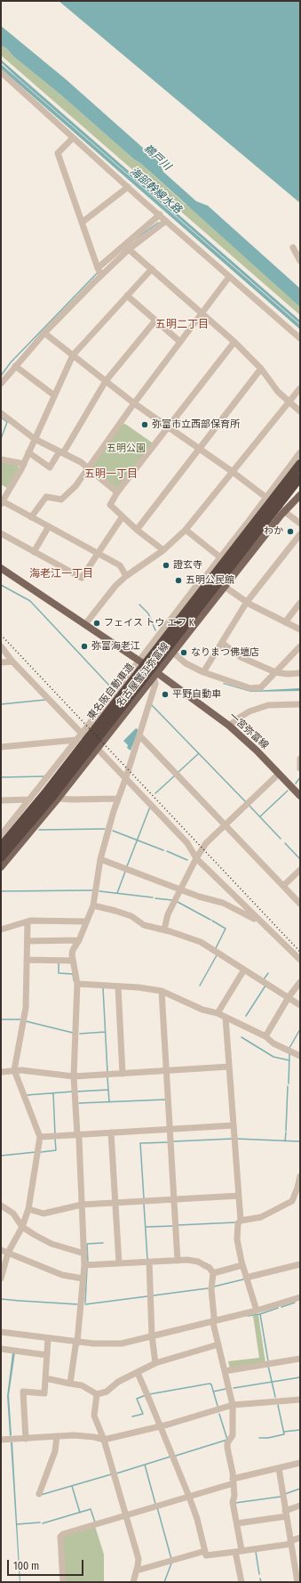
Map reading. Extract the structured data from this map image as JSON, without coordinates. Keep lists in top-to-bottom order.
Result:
{
  "streets": {
    "highway": ["東名阪自動車道"],
    "main road": ["名古屋蟹江弥富線", "一宮弥富線"]
  },
  "crossings": [
    ["名古屋蟹江弥富線", "一宮弥富線"]
  ],
  "districts": ["五明二丁目", "五明一丁目", "海老江一丁目"],
  "water": ["鵜戸川", "海部幹線水路"],
  "parks": ["五明公園"],
  "places": [
    "弥富市立西部保育所",
    "わか",
    "證玄寺",
    "五明公民館",
    "フェイス トウ エフ K",
    "弥富海老江",
    "なりまつ佛壇店",
    "平野自動車"
  ],
  "scale_bar": "100 m"
}
